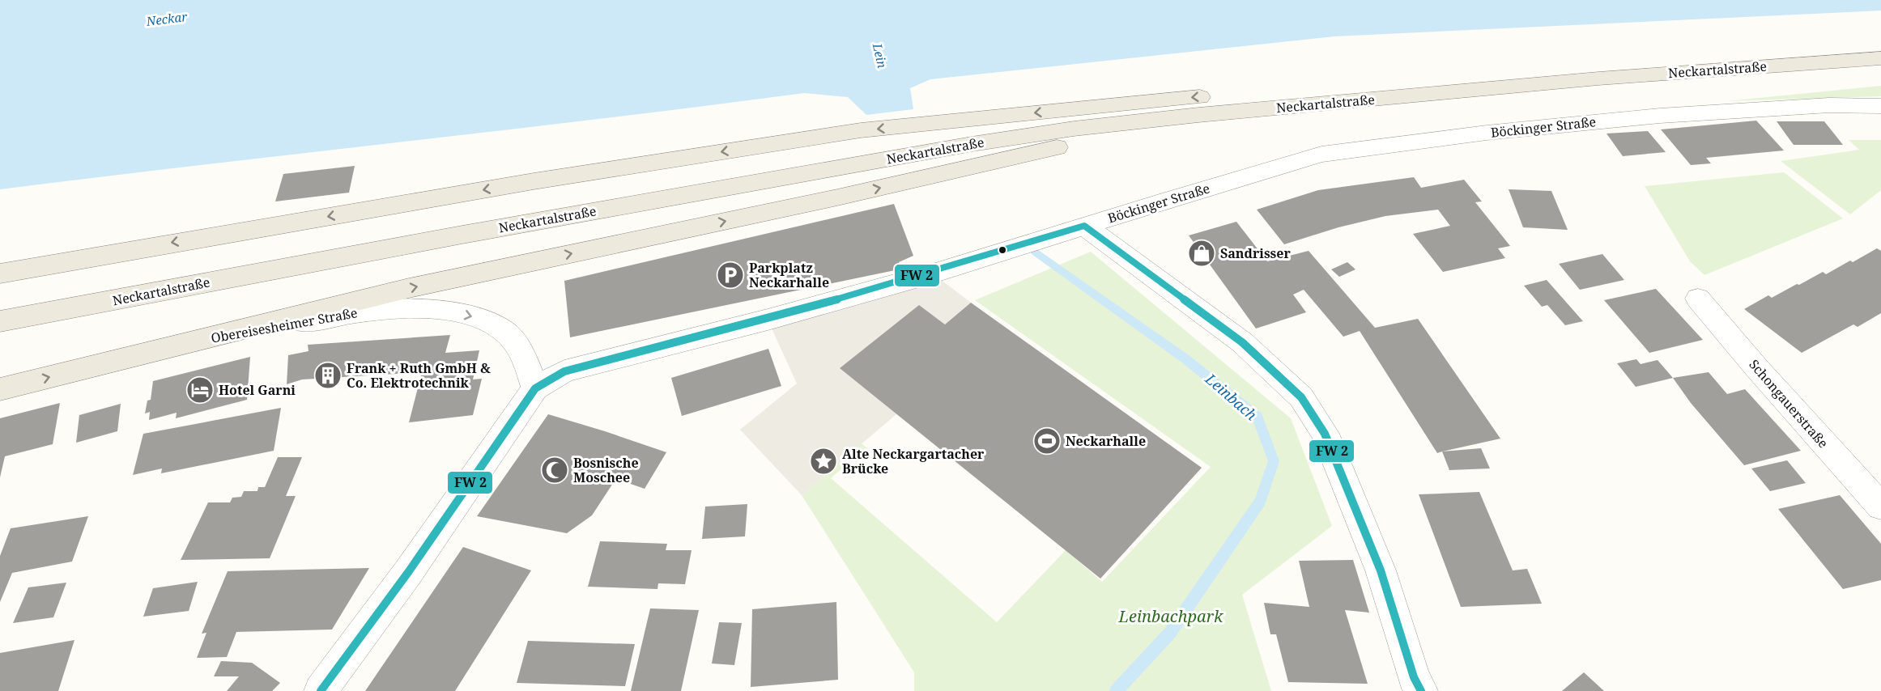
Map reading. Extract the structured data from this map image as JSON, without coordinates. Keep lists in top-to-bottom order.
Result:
{
  "streets": {
    "main road": ["Neckartalstraße", "Obereisesheimer Straße"],
    "street": ["Böckinger Straße", "Schongauerstraße"]
  },
  "crossings": [
    ["Böckinger Straße", "Obereisesheimer Straße"]
  ],
  "one_way": ["Obereisesheimer Straße"],
  "water": ["Neckar", "Lein", "Leinbach"],
  "parks": ["Leinbachpark"],
  "places": {
    "shop": ["Sandrisser"],
    "parking": ["Parkplatz Neckarhalle"],
    "building": ["Frank + Ruth GmbH & Co. Elektrotechnik"],
    "hotel": ["Hotel Garni"],
    "sports": ["Neckarhalle"],
    "place": ["Alte Neckargartacher Brücke"],
    "mosque": ["Bosnische Moschee"]
  }
}
